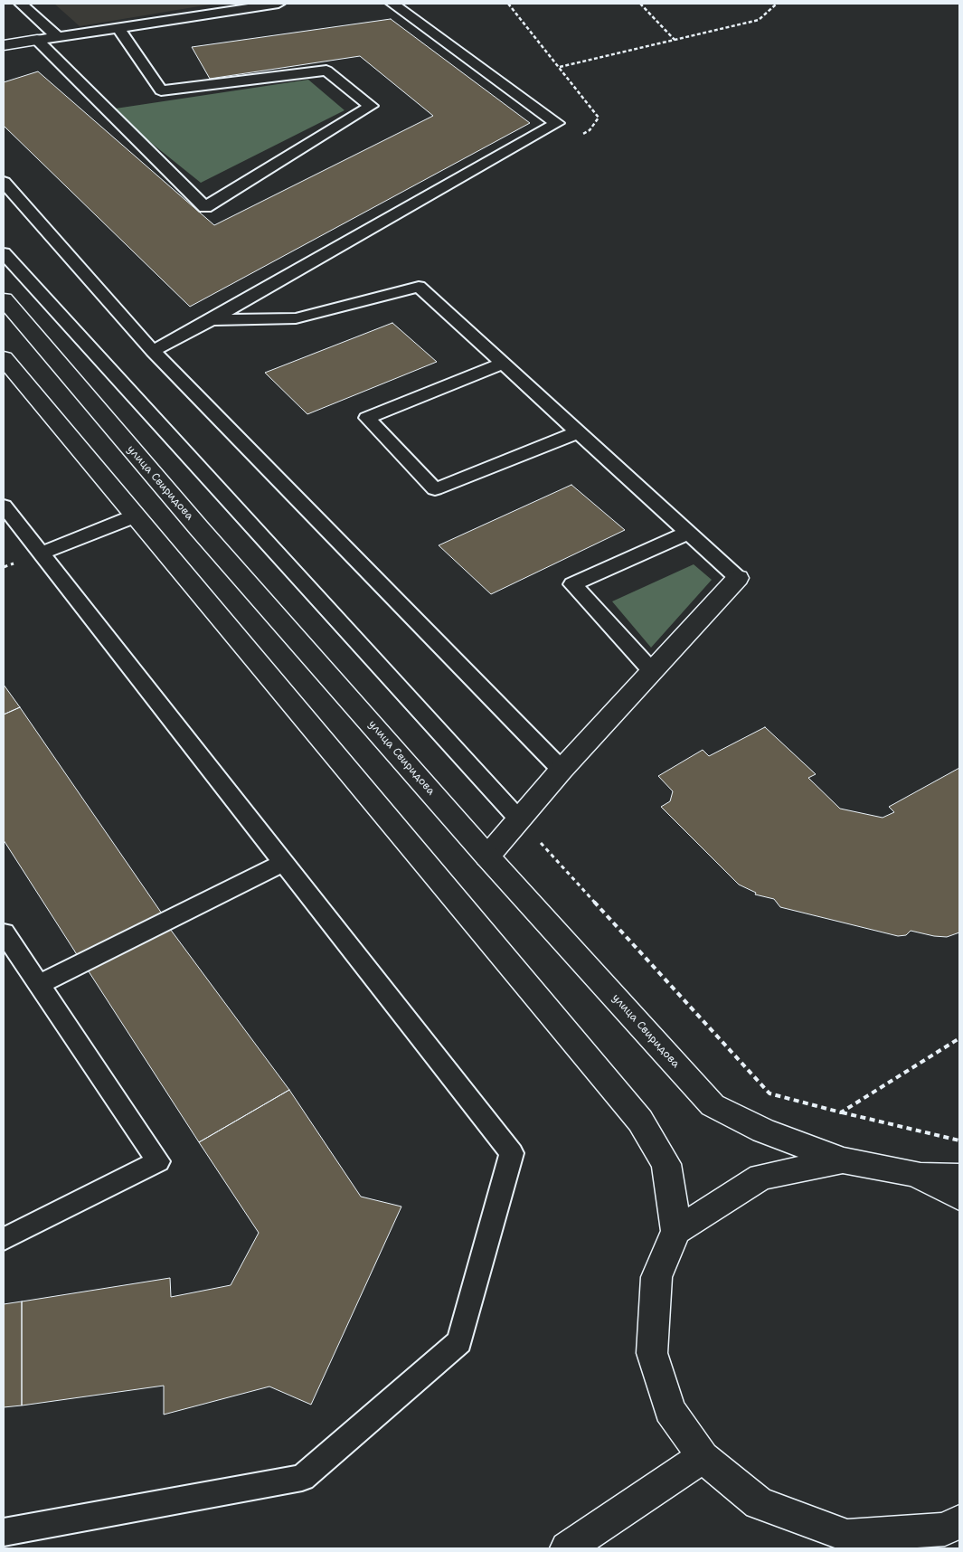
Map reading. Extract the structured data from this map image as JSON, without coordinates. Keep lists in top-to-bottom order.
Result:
{
  "streets": {
    "street": ["улица Свиридова"]
  }
}
